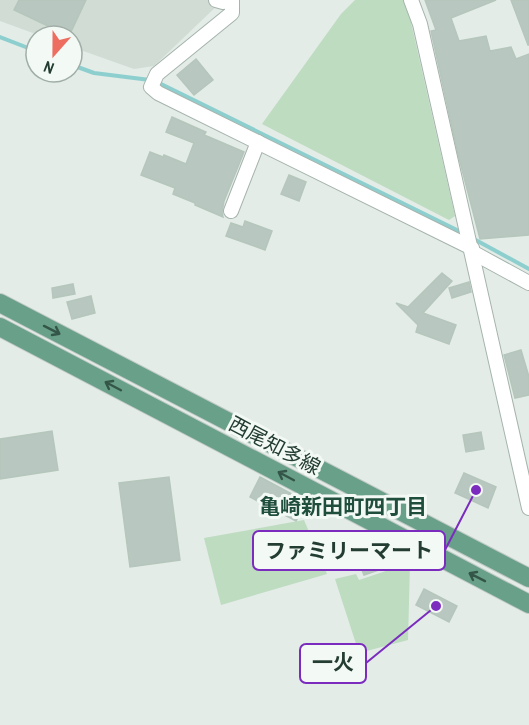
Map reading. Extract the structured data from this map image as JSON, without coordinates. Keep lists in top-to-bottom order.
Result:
{
  "streets": {
    "main road": ["西尾知多線"]
  },
  "districts": ["亀崎新田町四丁目"],
  "places": ["ファミリーマート", "一火"],
  "north": "bottom"
}
